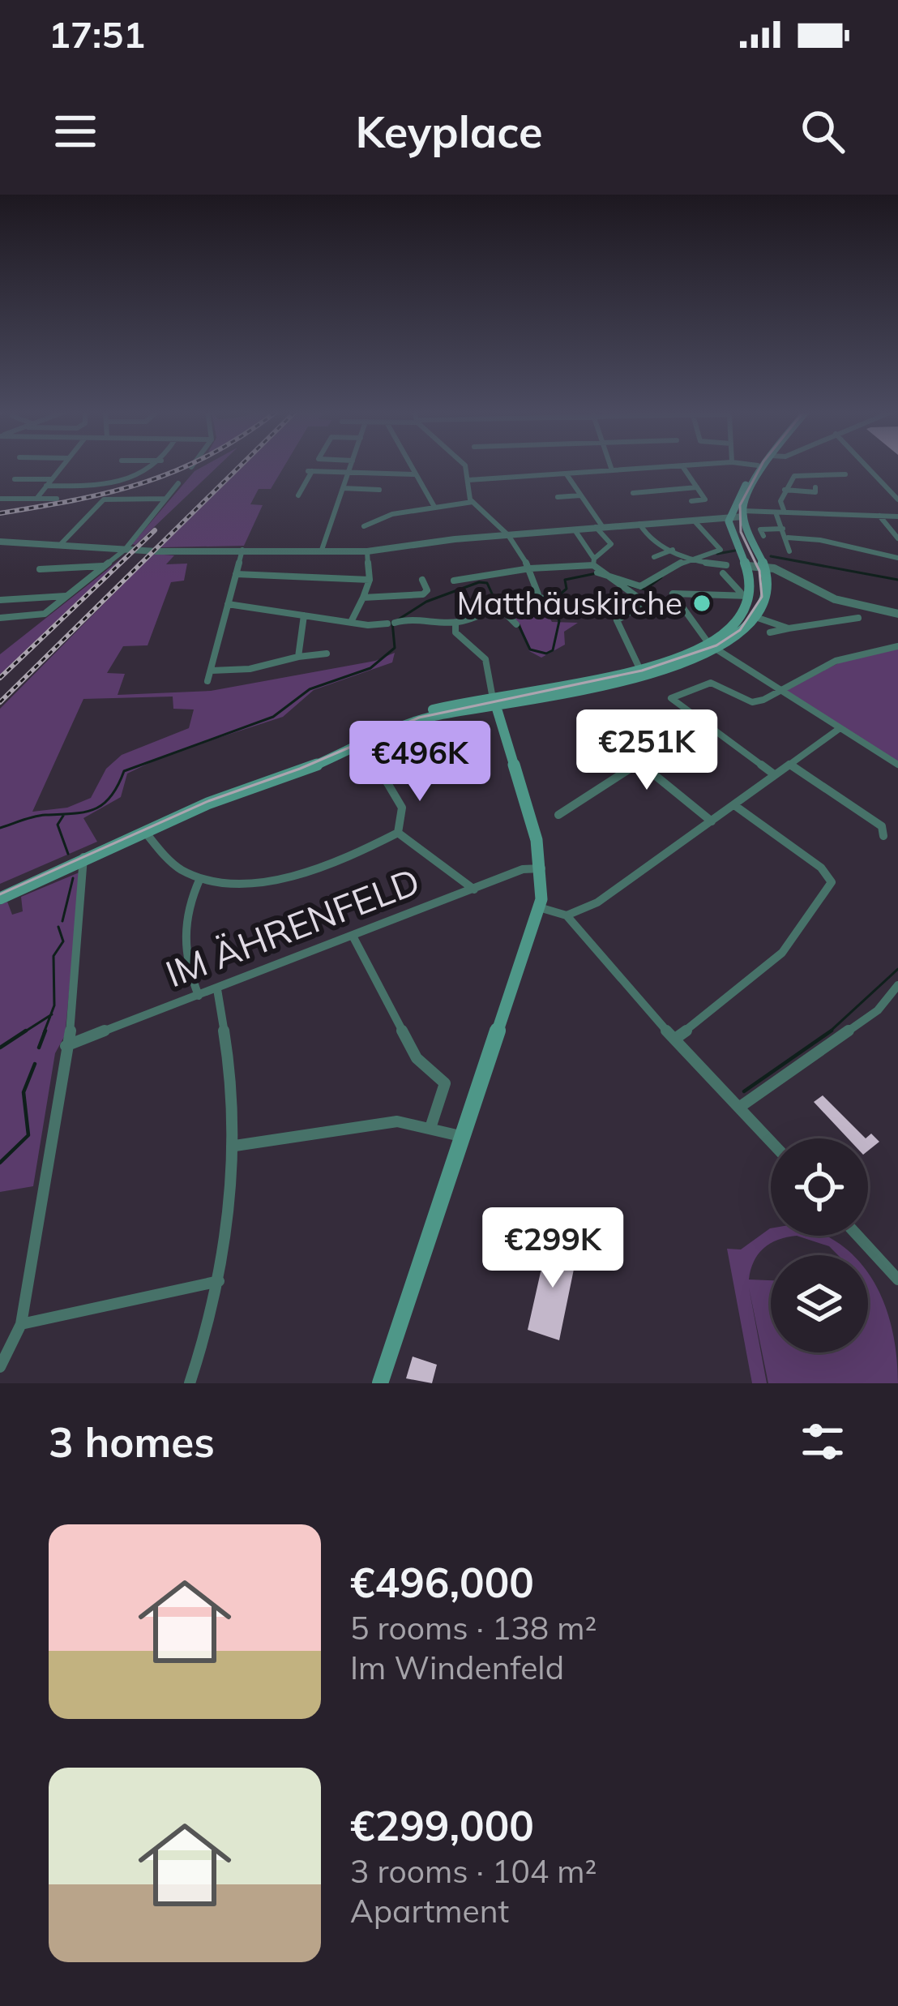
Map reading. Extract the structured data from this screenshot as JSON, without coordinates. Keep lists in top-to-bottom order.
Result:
{
  "streets": {
    "street": ["IM ÄHRENFELD"]
  },
  "places": ["Matthäuskirche"],
  "page": {
    "status": "17:51",
    "header": "Keyplace",
    "price": ["€251K", "€496K", "€299K"],
    "heading": "3 homes",
    "list": [
      {
        "name": "€496,000",
        "note": "5 rooms · 138 m² · Im Windenfeld"
      },
      {
        "name": "€299,000",
        "note": "3 rooms · 104 m² · Apartment"
      }
    ]
  }
}
